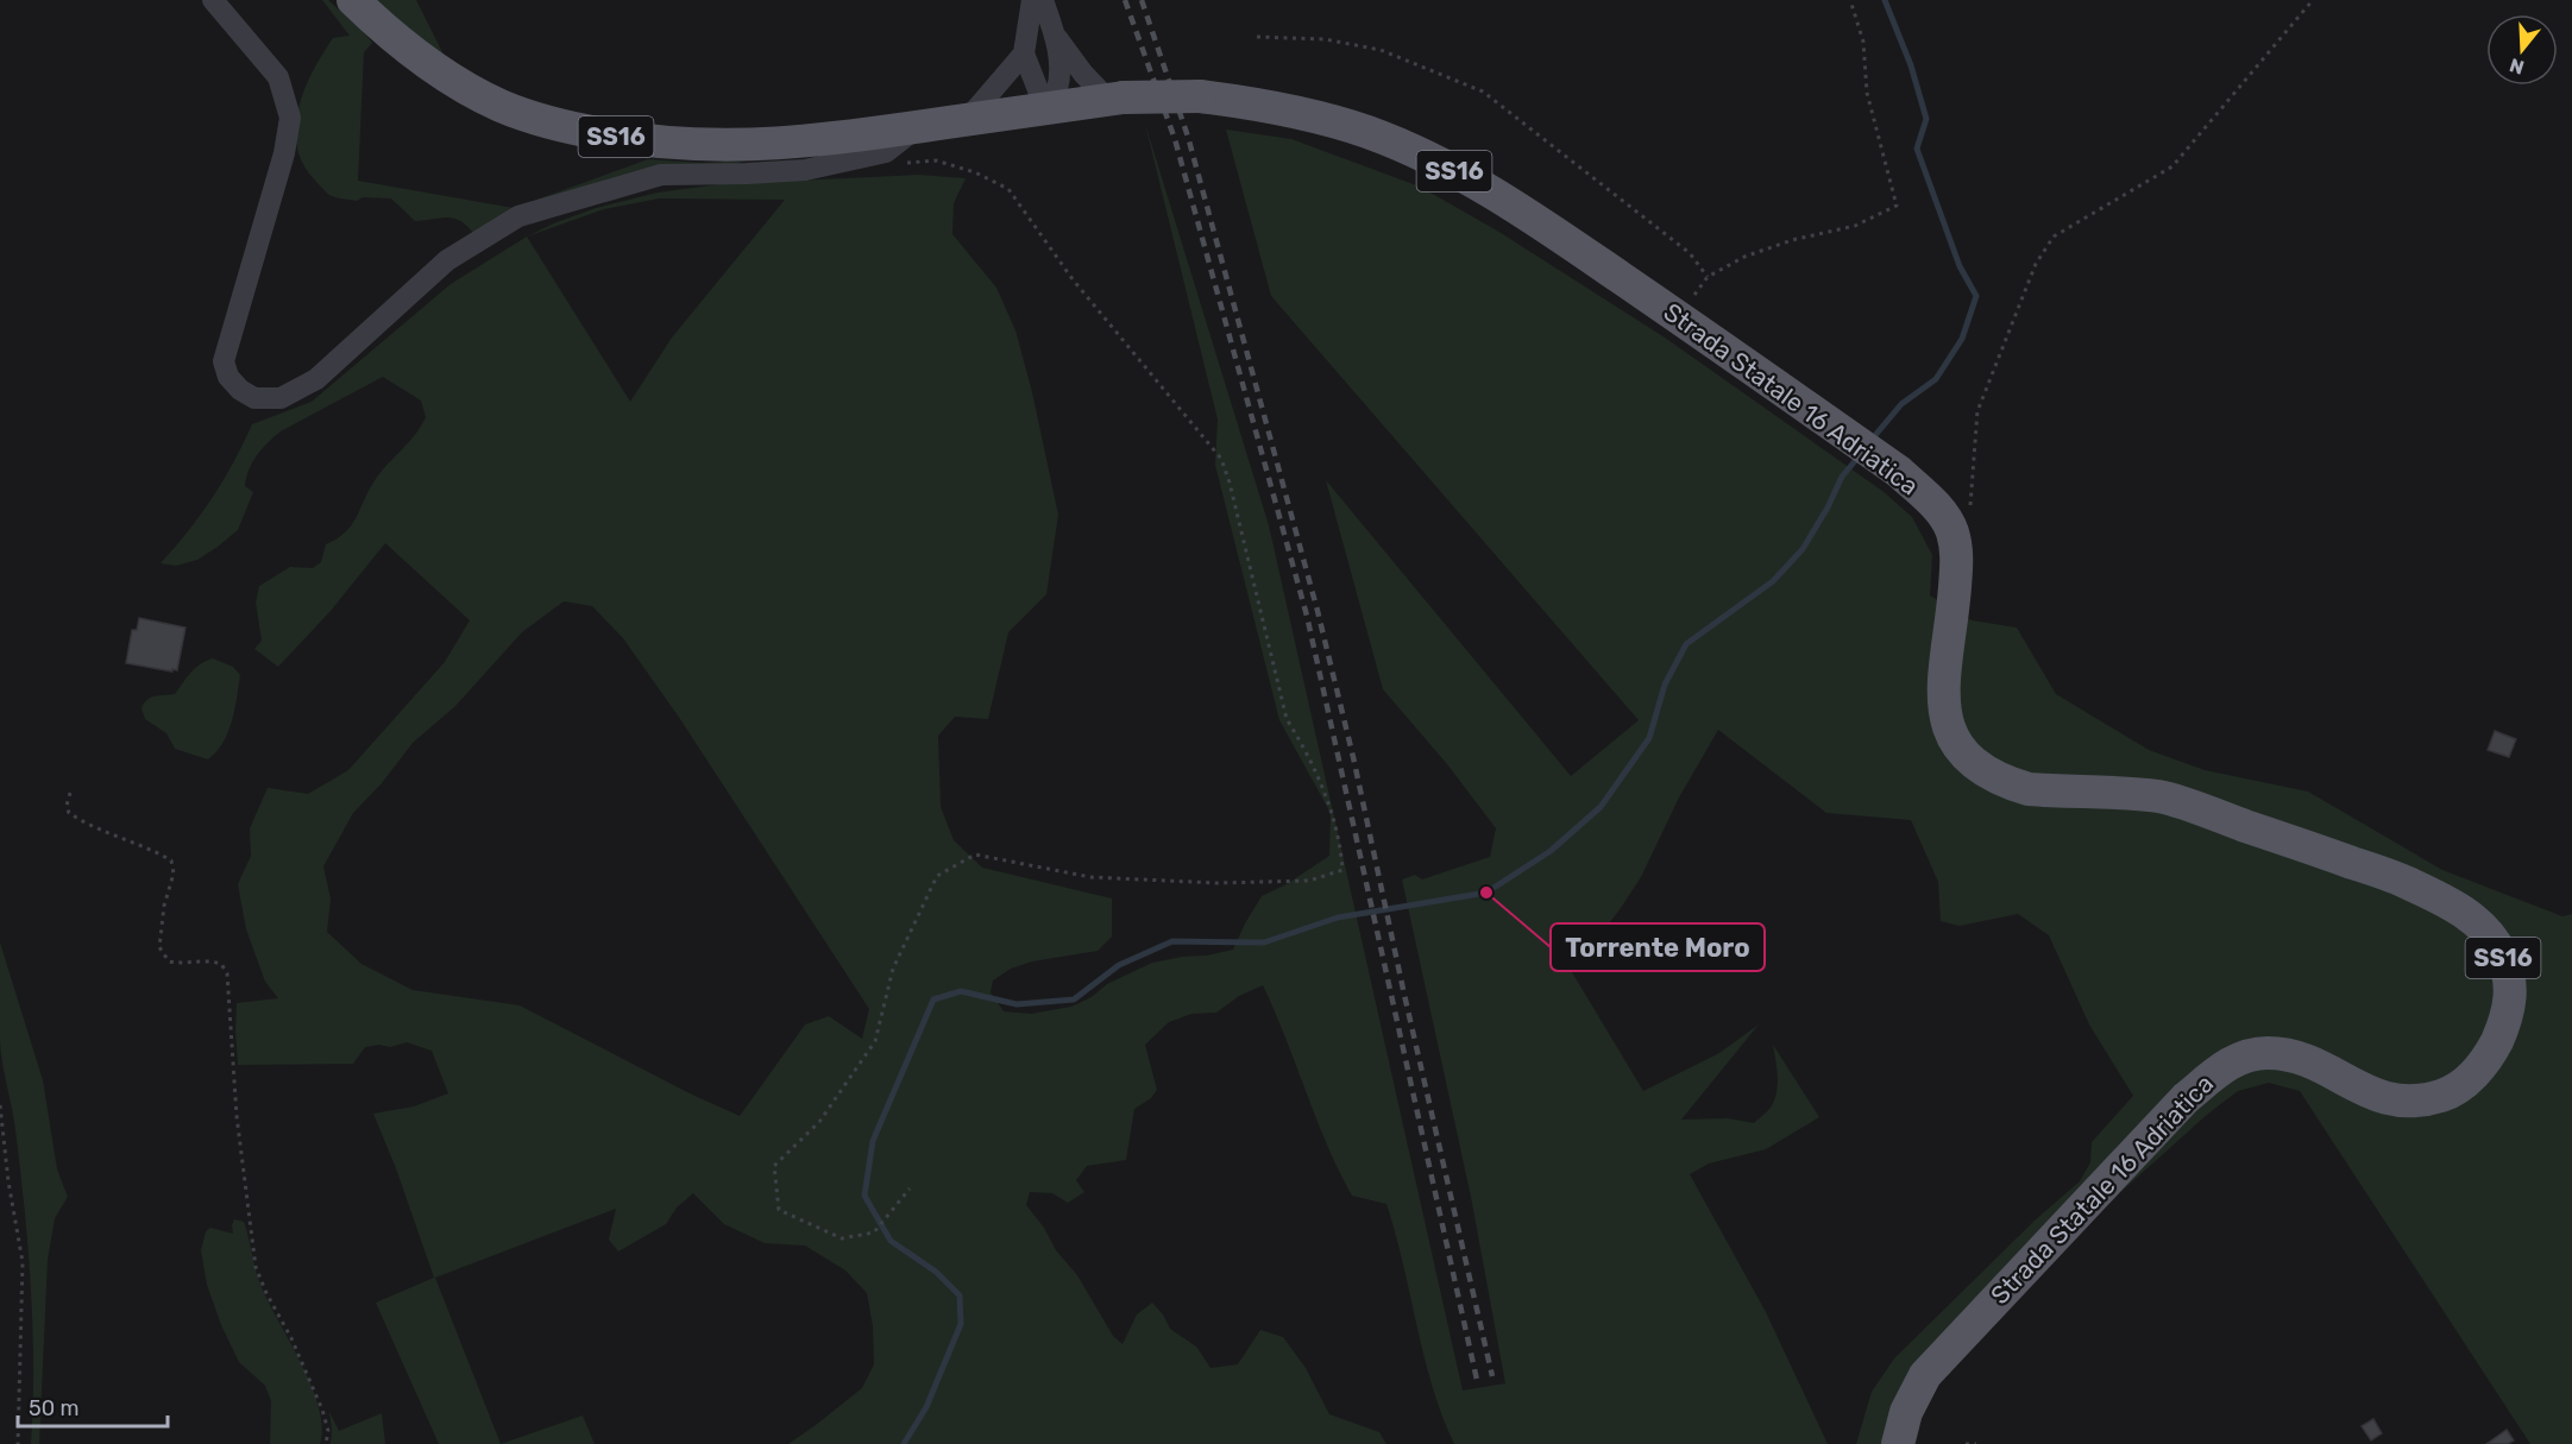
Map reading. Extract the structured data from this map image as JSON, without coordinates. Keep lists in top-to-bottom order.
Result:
{
  "streets": {
    "main road": ["SS16", "Strada Statale 16 Adriatica"]
  },
  "crossings": [
    ["SS16", "Strada Statale 16 Adriatica"]
  ],
  "places": ["Torrente Moro"],
  "scale_bar": "50 m",
  "north": "bottom"
}
